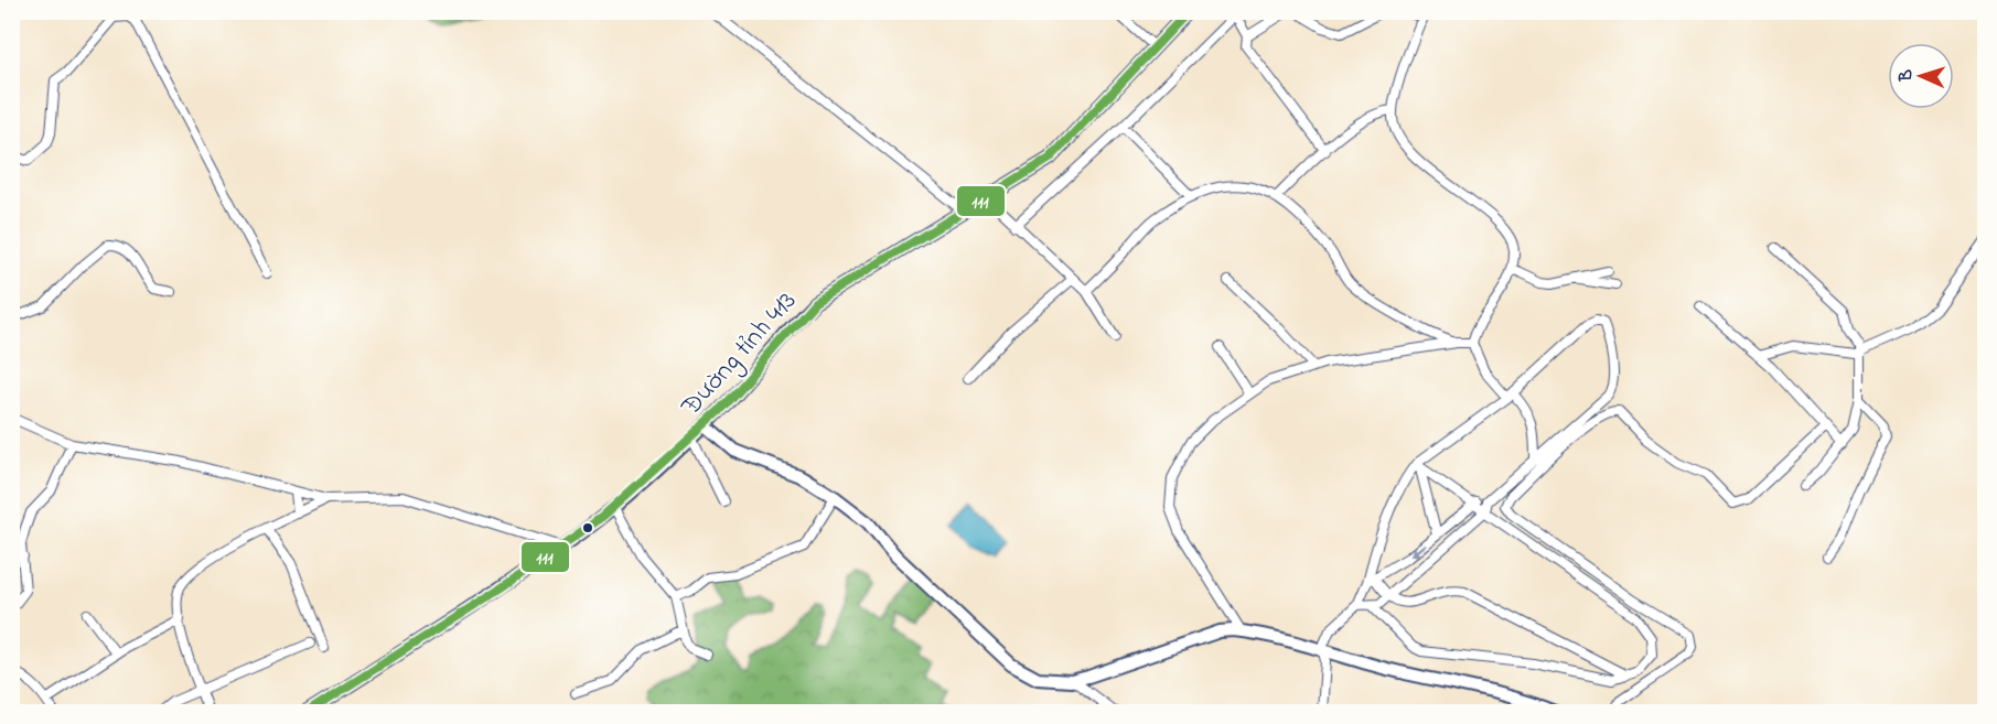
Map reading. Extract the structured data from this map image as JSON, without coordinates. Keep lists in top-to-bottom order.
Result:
{
  "streets": {
    "main road": ["Đường tỉnh 413"]
  },
  "lines": ["transit line 111"],
  "north": "left"
}
